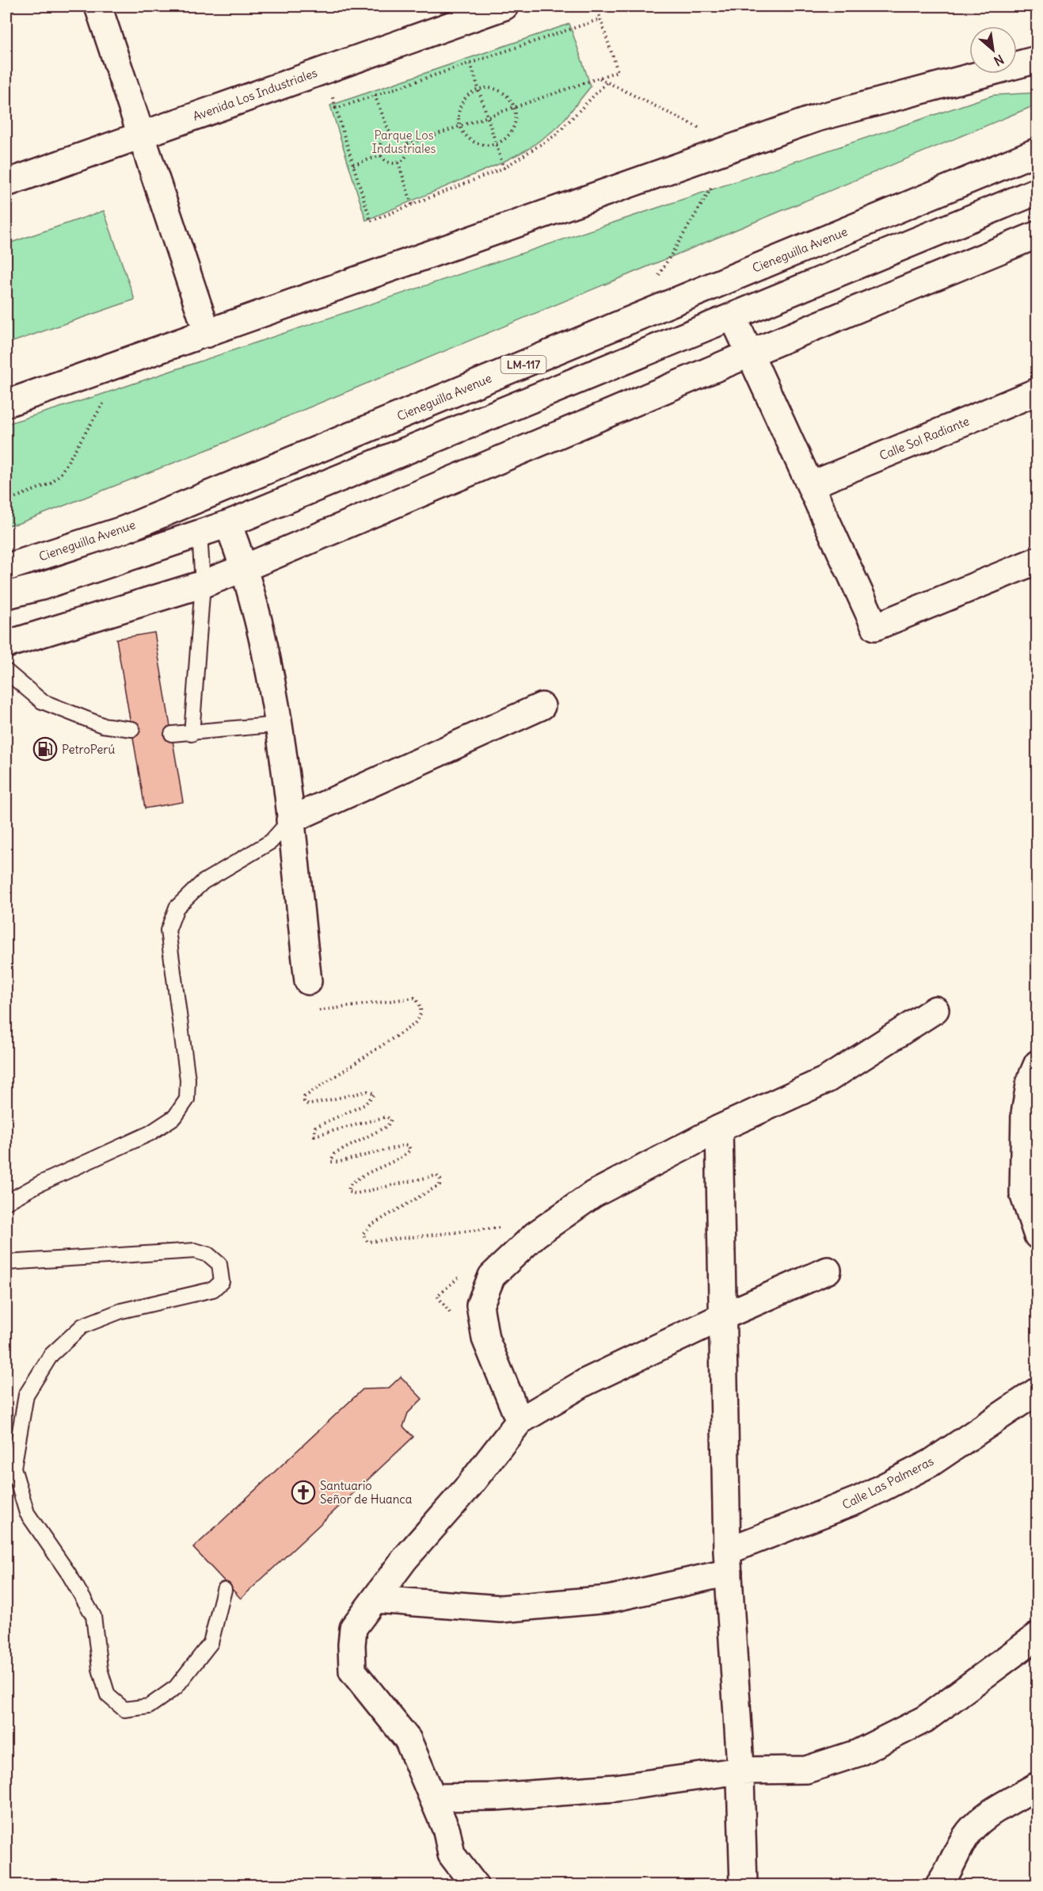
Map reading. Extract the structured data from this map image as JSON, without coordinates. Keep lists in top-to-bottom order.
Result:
{
  "streets": {
    "street": [
      "Avenida Los Industriales",
      "Cieneguilla Avenue",
      "LM-117",
      "Calle Sol Radiante",
      "Calle Las Palmeras"
    ]
  },
  "parks": ["Parque Los Industriales"],
  "places": {
    "fuel station": ["PetroPerú"],
    "church": ["Santuario Señor de Huanca"]
  },
  "north": "bottom right"
}
